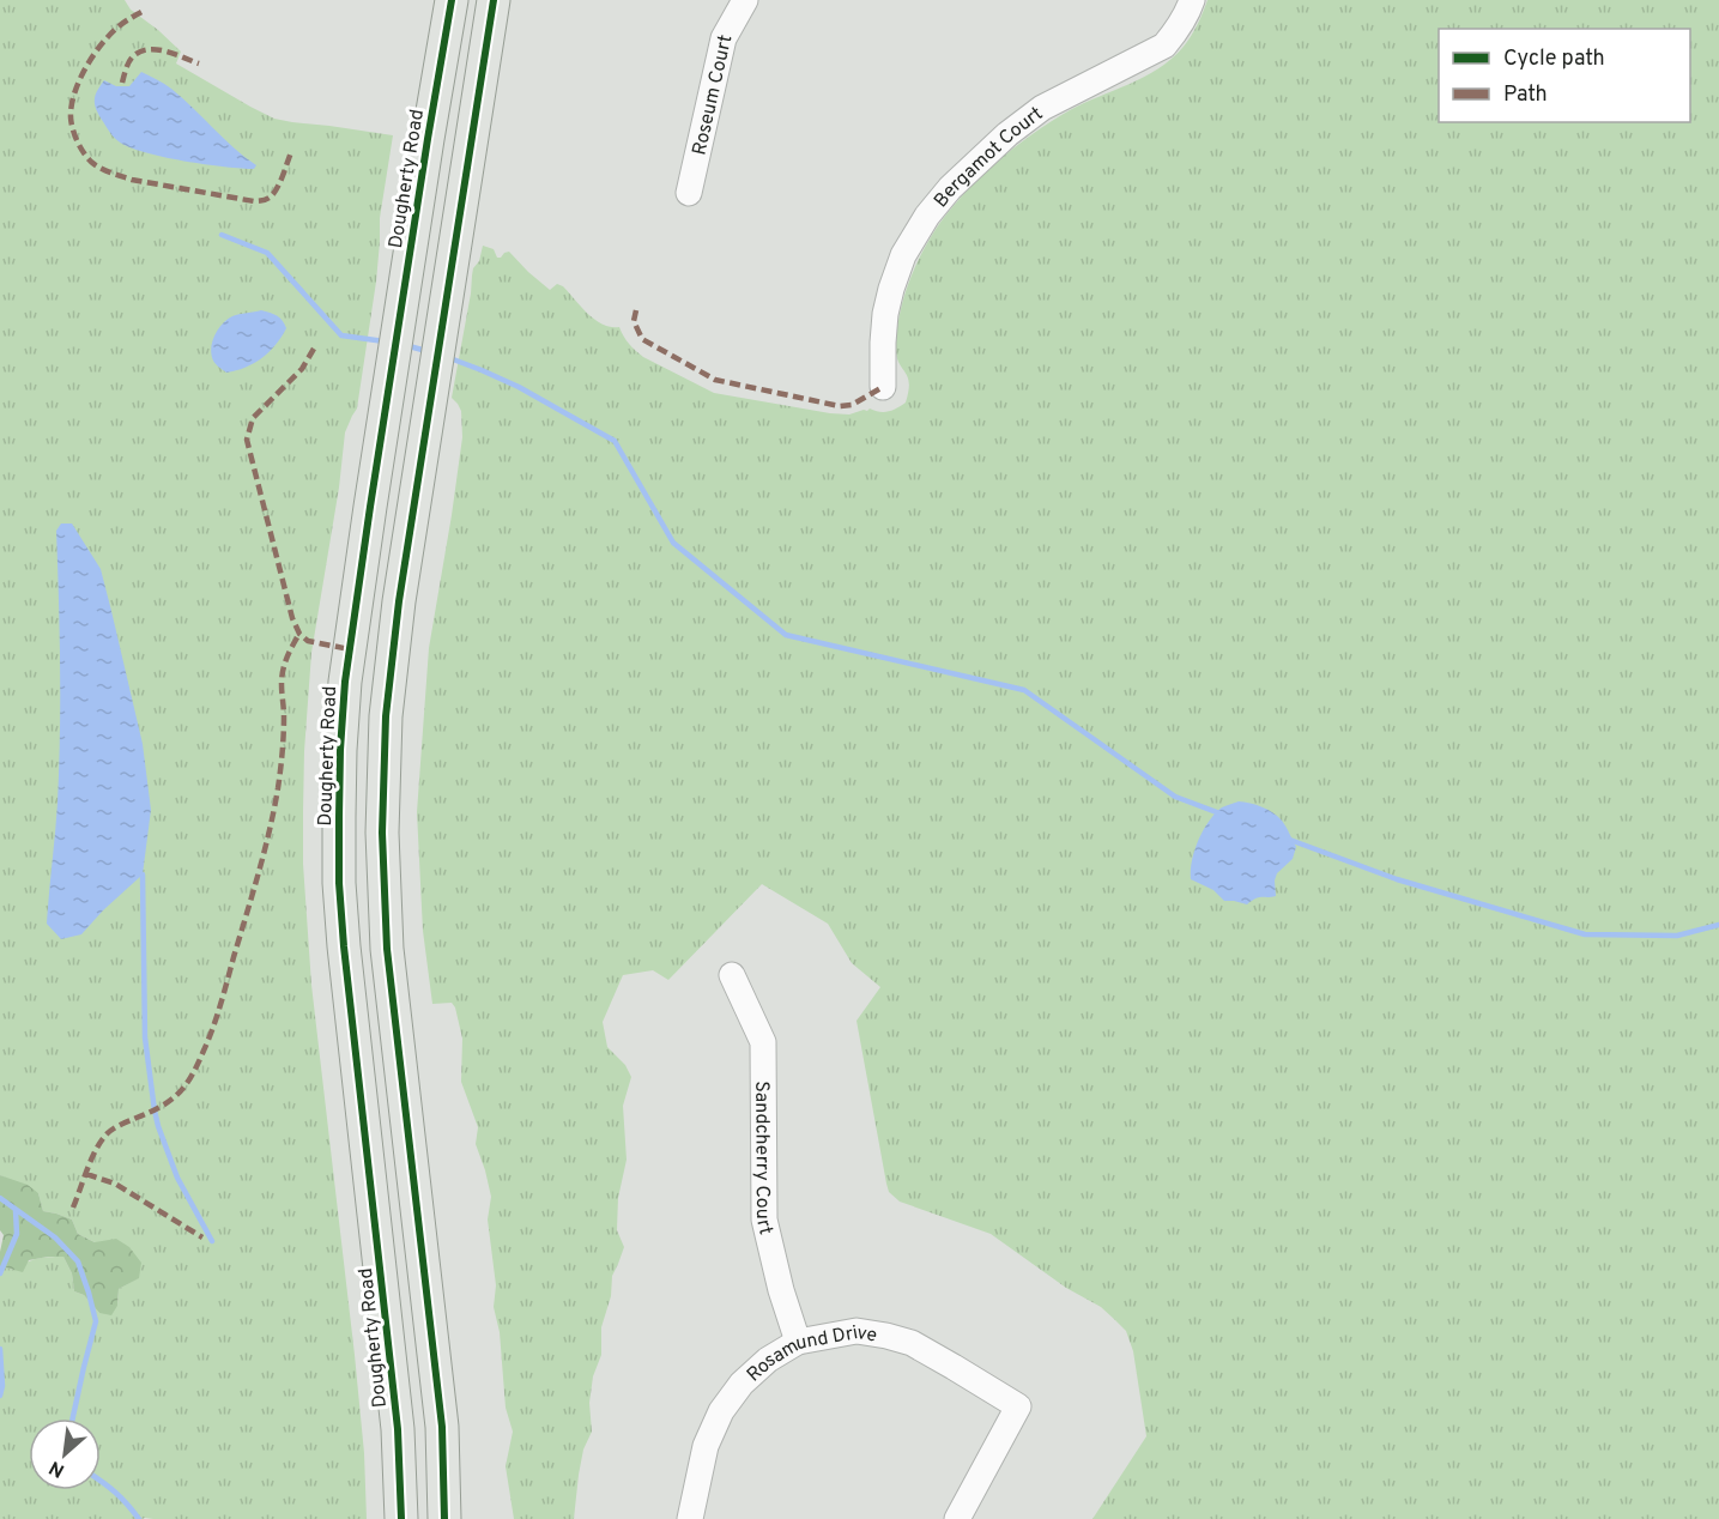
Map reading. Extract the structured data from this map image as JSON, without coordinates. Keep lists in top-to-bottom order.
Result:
{
  "streets": {
    "main road": ["Dougherty Road"],
    "street": [
      "Roseum Court",
      "Bergamot Court",
      "Sandcherry Court",
      "Rosamund Drive"
    ]
  },
  "crossings": [
    ["Sandcherry Court", "Rosamund Drive"]
  ],
  "legend": ["Cycle path", "Path"],
  "north": "bottom left"
}
